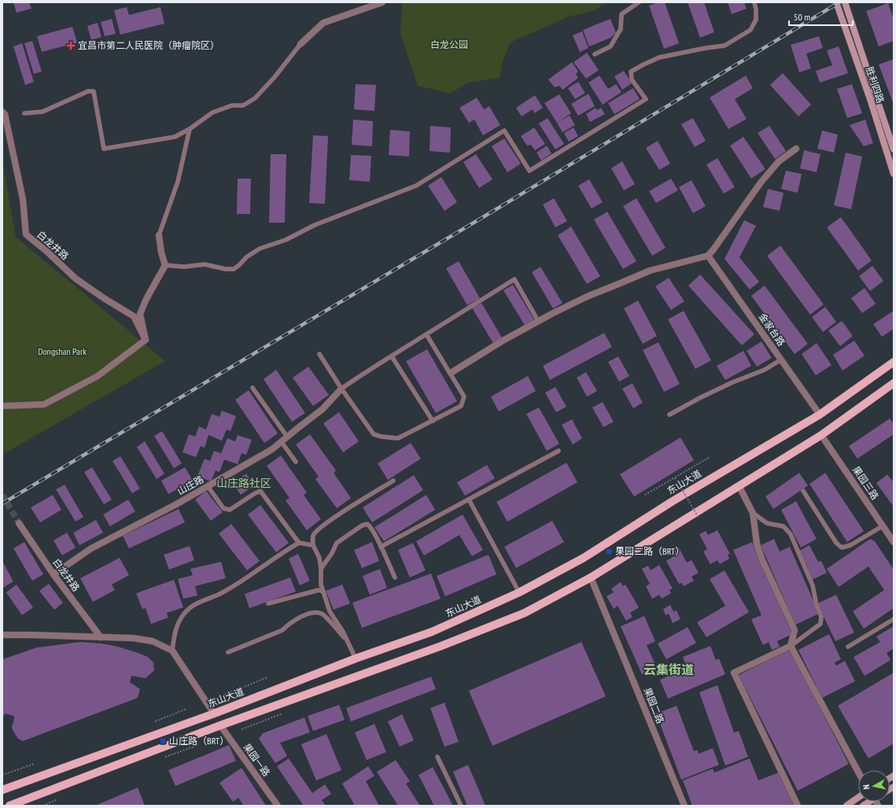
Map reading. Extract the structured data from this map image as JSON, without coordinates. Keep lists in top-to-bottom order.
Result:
{
  "streets": {
    "main road": ["胜利四路", "东山大道"],
    "street": [
      "白龙井路",
      "金家台路",
      "果园三路",
      "山庄路",
      "果园二路",
      "果园一路"
    ]
  },
  "crossings": [
    ["白龙井路", "山庄路"],
    ["金家台路", "东山大道"]
  ],
  "districts": ["山庄路社区", "云集街道"],
  "parks": ["白龙公园", "Dongshan Park"],
  "places": {
    "health": ["宜昌市第二人民医院（肿瘤院区）"],
    "transit": ["果园二路（BRT）", "山庄路（BRT）"]
  },
  "scale_bar": "50 m",
  "north": "left"
}
